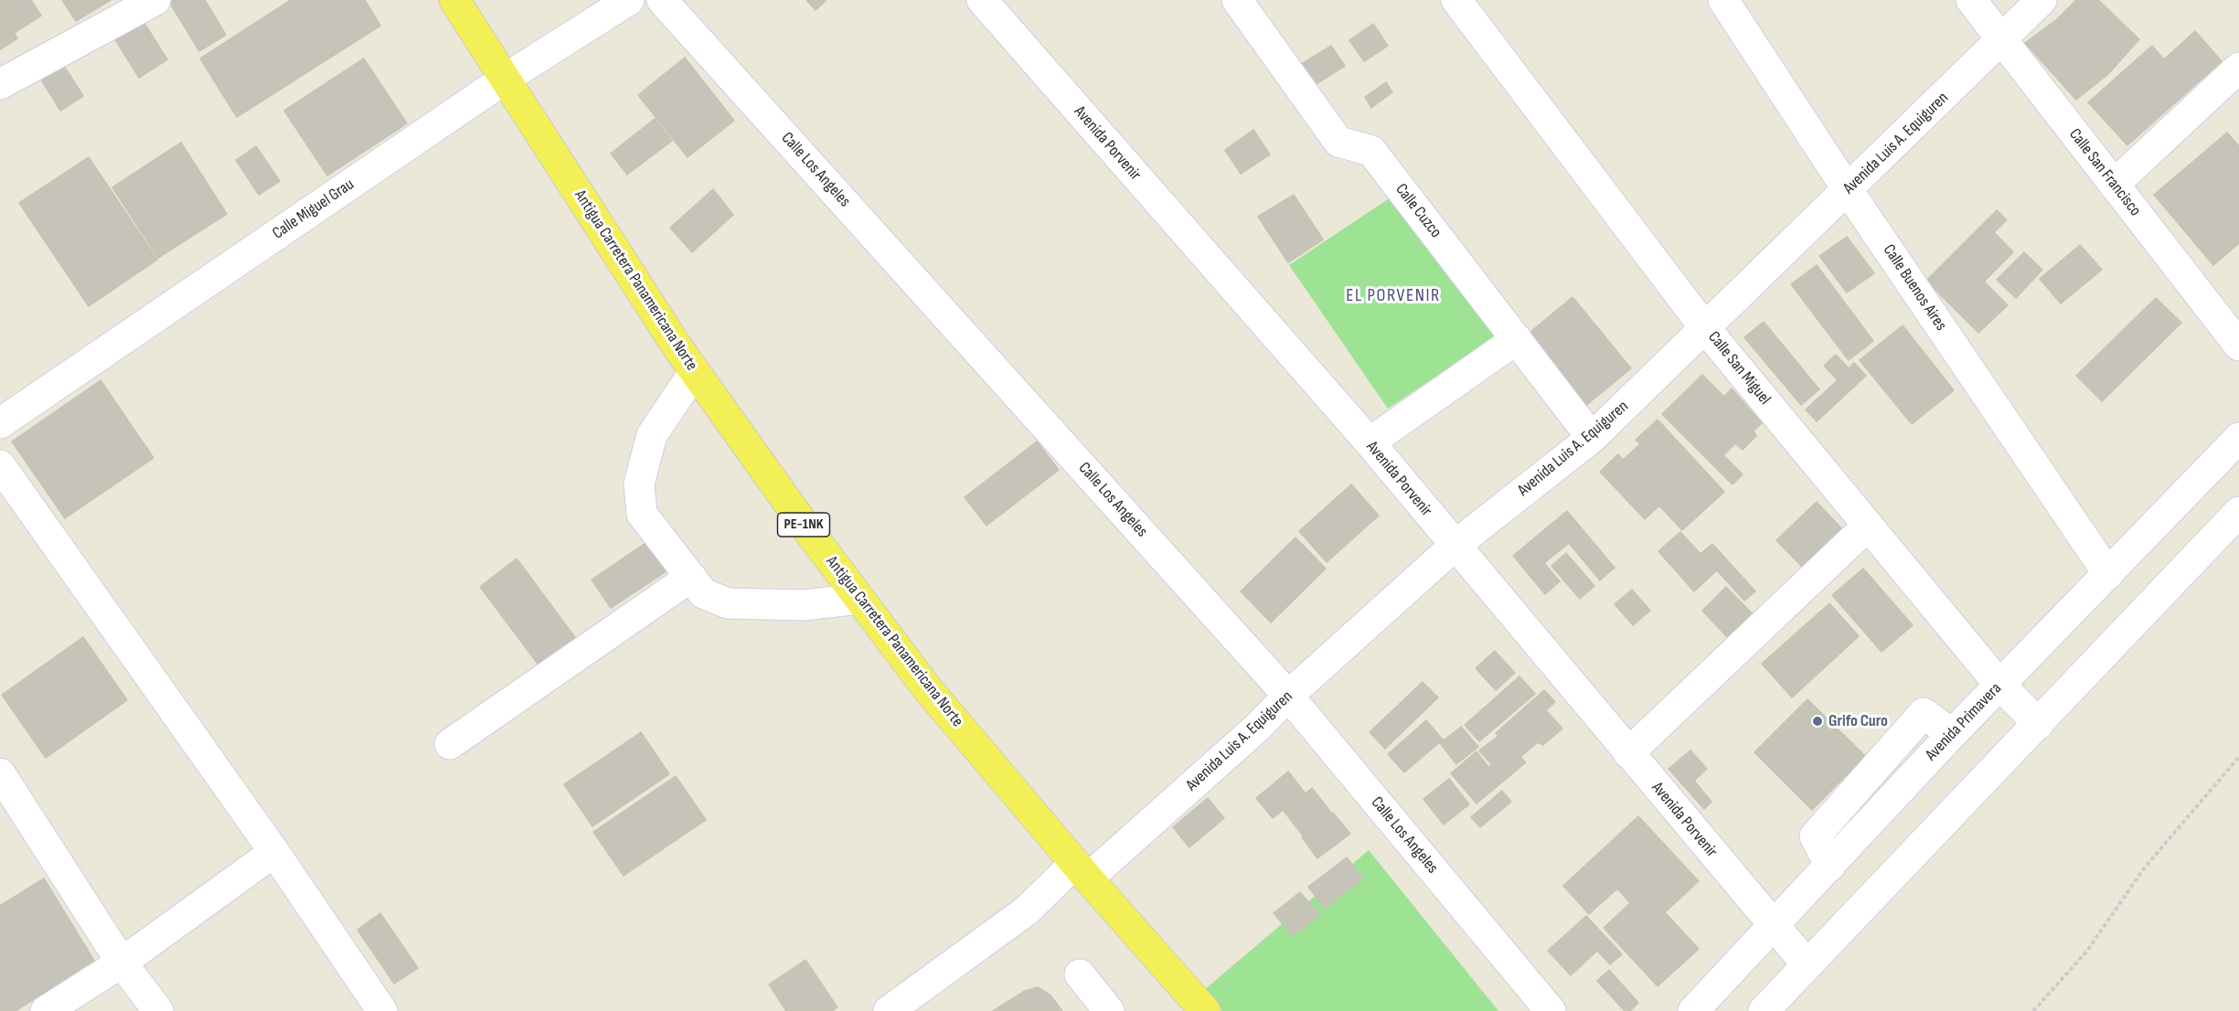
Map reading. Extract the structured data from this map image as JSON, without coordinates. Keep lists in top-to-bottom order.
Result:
{
  "streets": {
    "main road": ["Antigua Carretera Panamericana Norte", "PE-1NK"],
    "street": [
      "Avenida Porvenir",
      "Avenida Luis A. Equiguren",
      "Calle Los Angeles",
      "Calle San Francisco",
      "Calle Miguel Grau",
      "Calle Cuzco",
      "Calle Buenos Aires",
      "Calle San Miguel",
      "Avenida Primavera"
    ]
  },
  "crossings": [
    ["Avenida Porvenir", "Avenida Luis A. Equiguren"],
    ["Avenida Porvenir", "Avenida Primavera"],
    ["Avenida Luis A. Equiguren", "Calle Los Angeles"],
    ["Avenida Luis A. Equiguren", "Calle San Francisco"],
    ["Avenida Luis A. Equiguren", "Calle Cuzco"],
    ["Avenida Luis A. Equiguren", "Antigua Carretera Panamericana Norte"],
    ["Avenida Luis A. Equiguren", "Calle Buenos Aires"],
    ["Avenida Luis A. Equiguren", "Calle San Miguel"],
    ["Calle Miguel Grau", "Antigua Carretera Panamericana Norte"],
    ["Calle Buenos Aires", "Avenida Primavera"],
    ["Calle San Miguel", "Avenida Primavera"]
  ],
  "districts": ["EL PORVENIR"],
  "places": ["Grifo Curo"]
}
